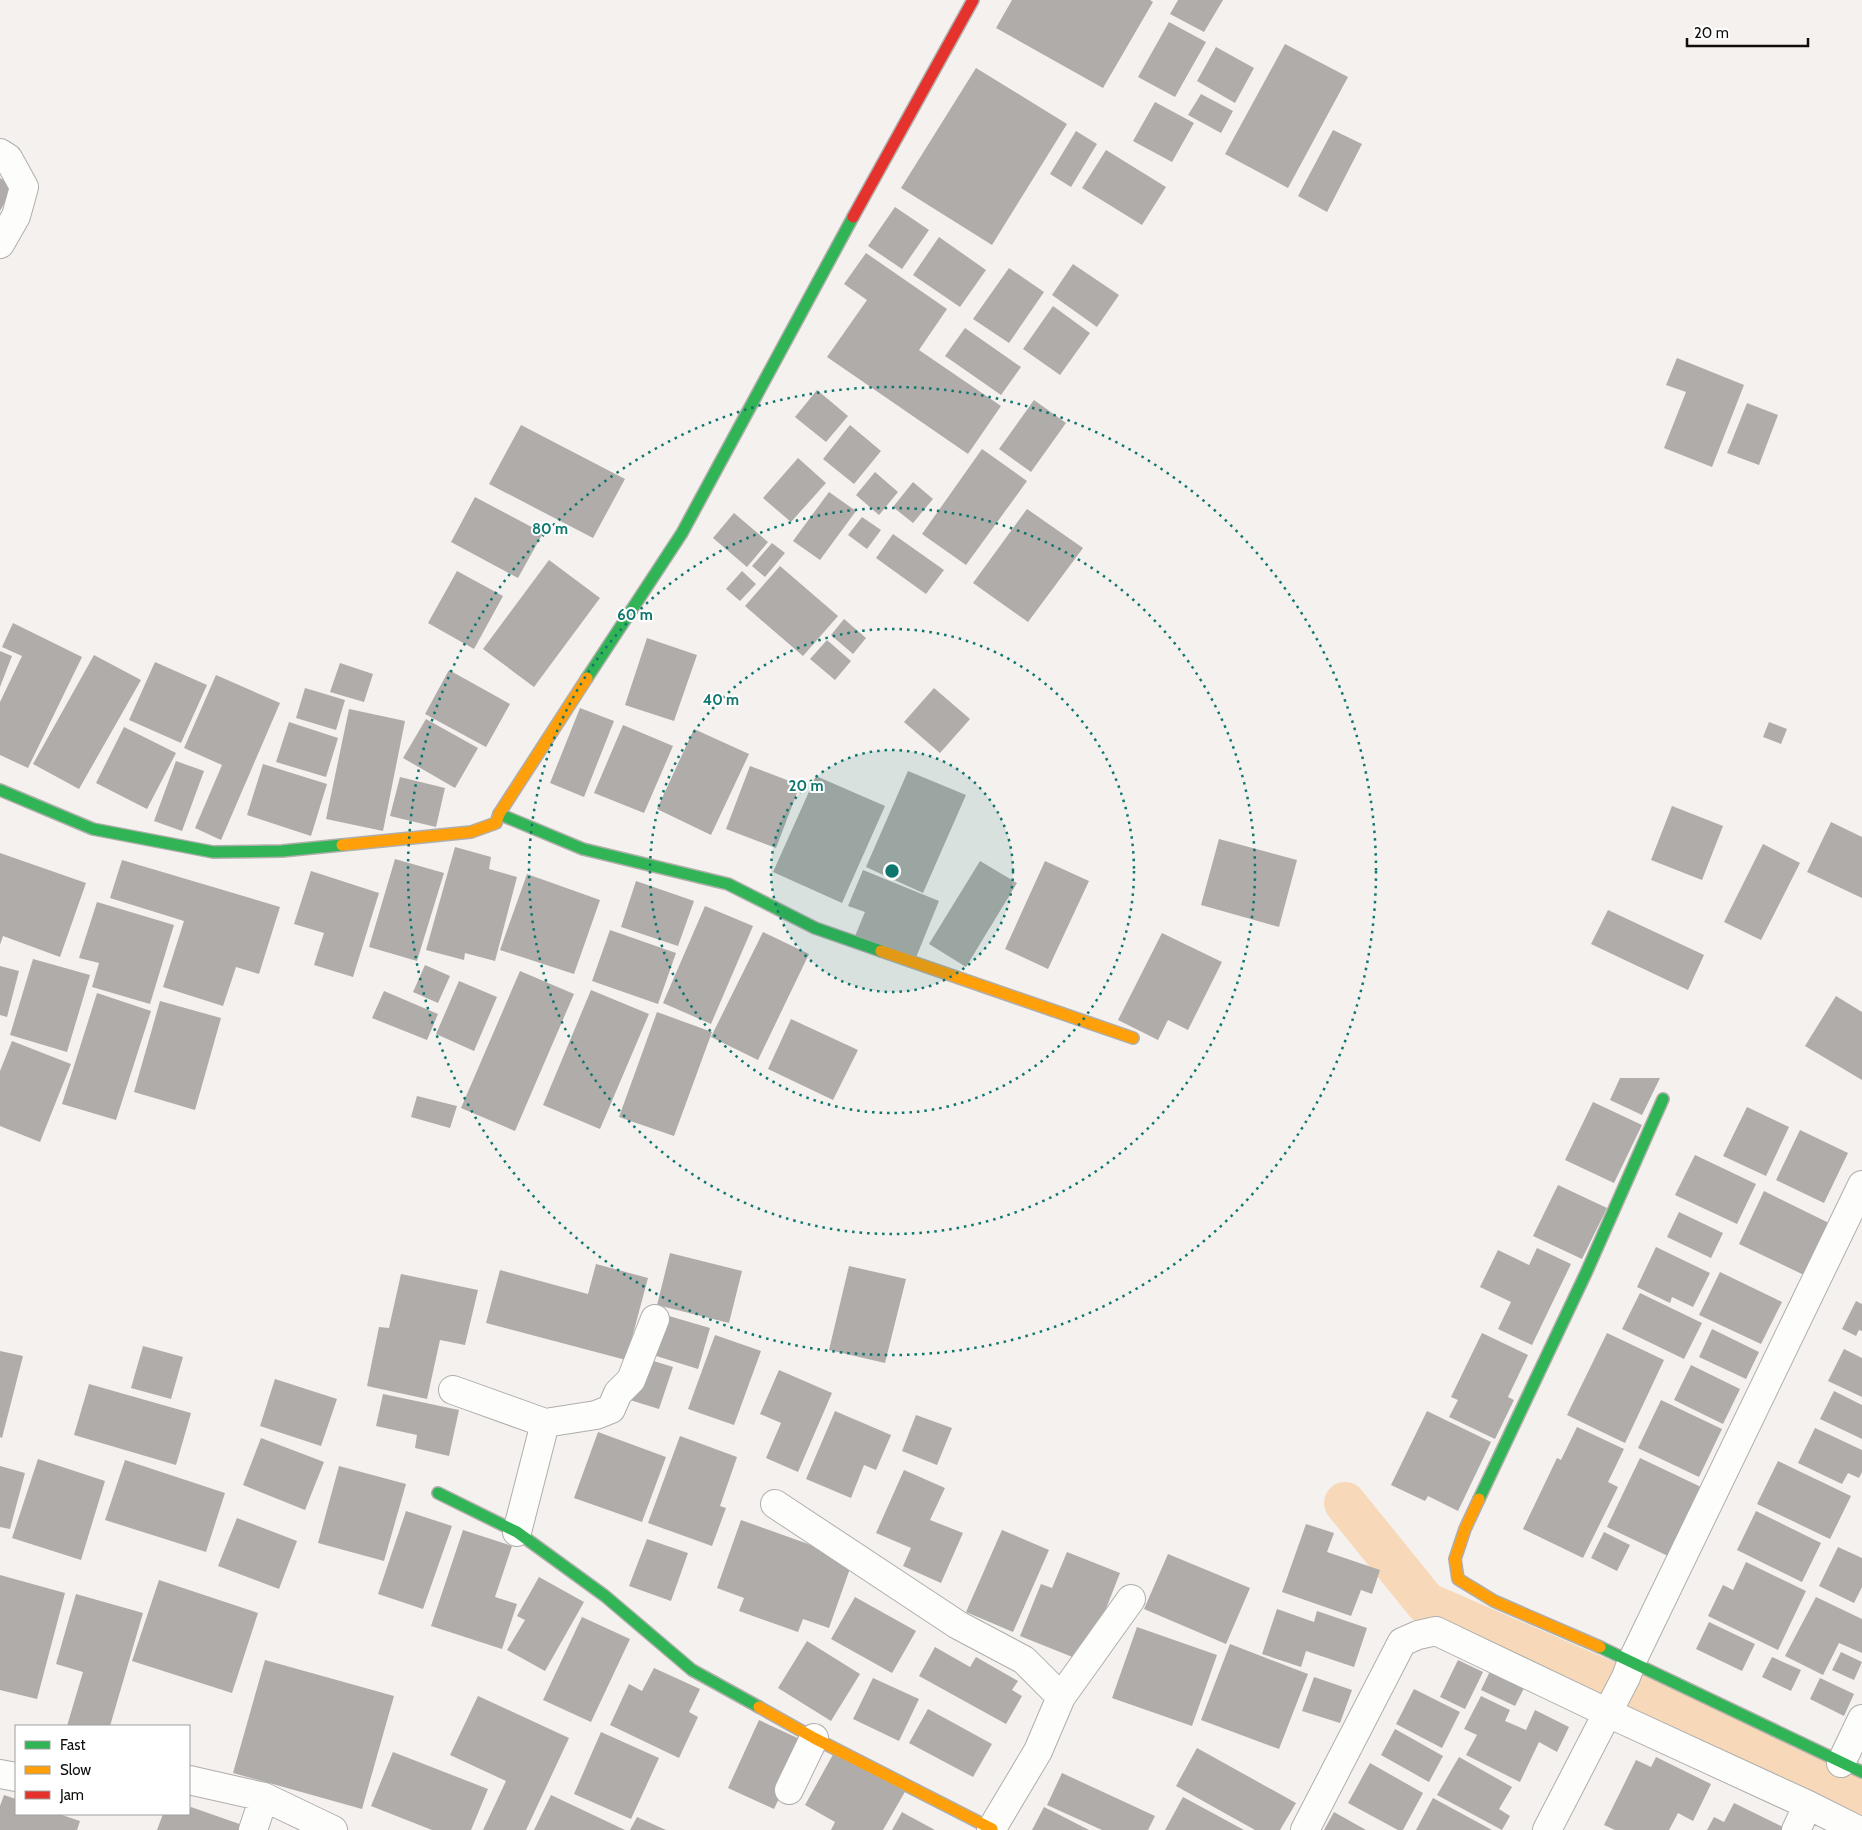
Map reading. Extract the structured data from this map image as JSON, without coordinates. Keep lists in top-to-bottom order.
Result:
{
  "legend": ["Fast", "Slow", "Jam"],
  "scale_bar": "20 m",
  "rings": [
    "80 m",
    "60 m",
    "40 m",
    "20 m"
  ]
}
